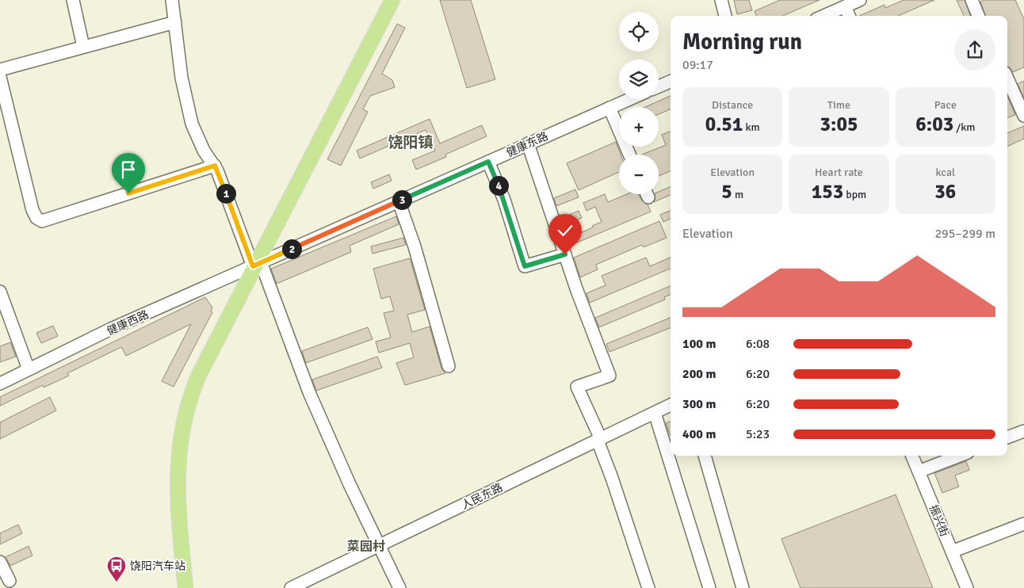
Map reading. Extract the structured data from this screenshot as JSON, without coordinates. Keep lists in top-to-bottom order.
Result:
{
  "streets": {
    "street": [
      "健康东路",
      "健康西路",
      "人民东路",
      "振兴街"
    ]
  },
  "crossings": [
    ["健康东路", "健康西路"]
  ],
  "districts": ["饶阳镇", "菜园村"],
  "places": {
    "bus stop": ["饶阳汽车站"]
  },
  "page": {
    "map_buttons": ["+", "−"],
    "heading": ["Morning run", "09:17"],
    "stats": [
      ["Distance", "0.51 km"],
      ["Time", "3:05"],
      ["Pace", "6:03 /km"],
      ["Elevation", "5 m"],
      ["Heart rate", "153 bpm"],
      ["kcal", "36"]
    ],
    "pins": [
      "4",
      "1",
      "3",
      "2"
    ],
    "chart": ["Elevation", "295–299 m"],
    "list": [
      {
        "name": "100 m",
        "note": "6:08"
      },
      {
        "name": "200 m",
        "note": "6:20"
      },
      {
        "name": "300 m",
        "note": "6:20"
      },
      {
        "name": "400 m",
        "note": "5:23"
      }
    ]
  }
}
